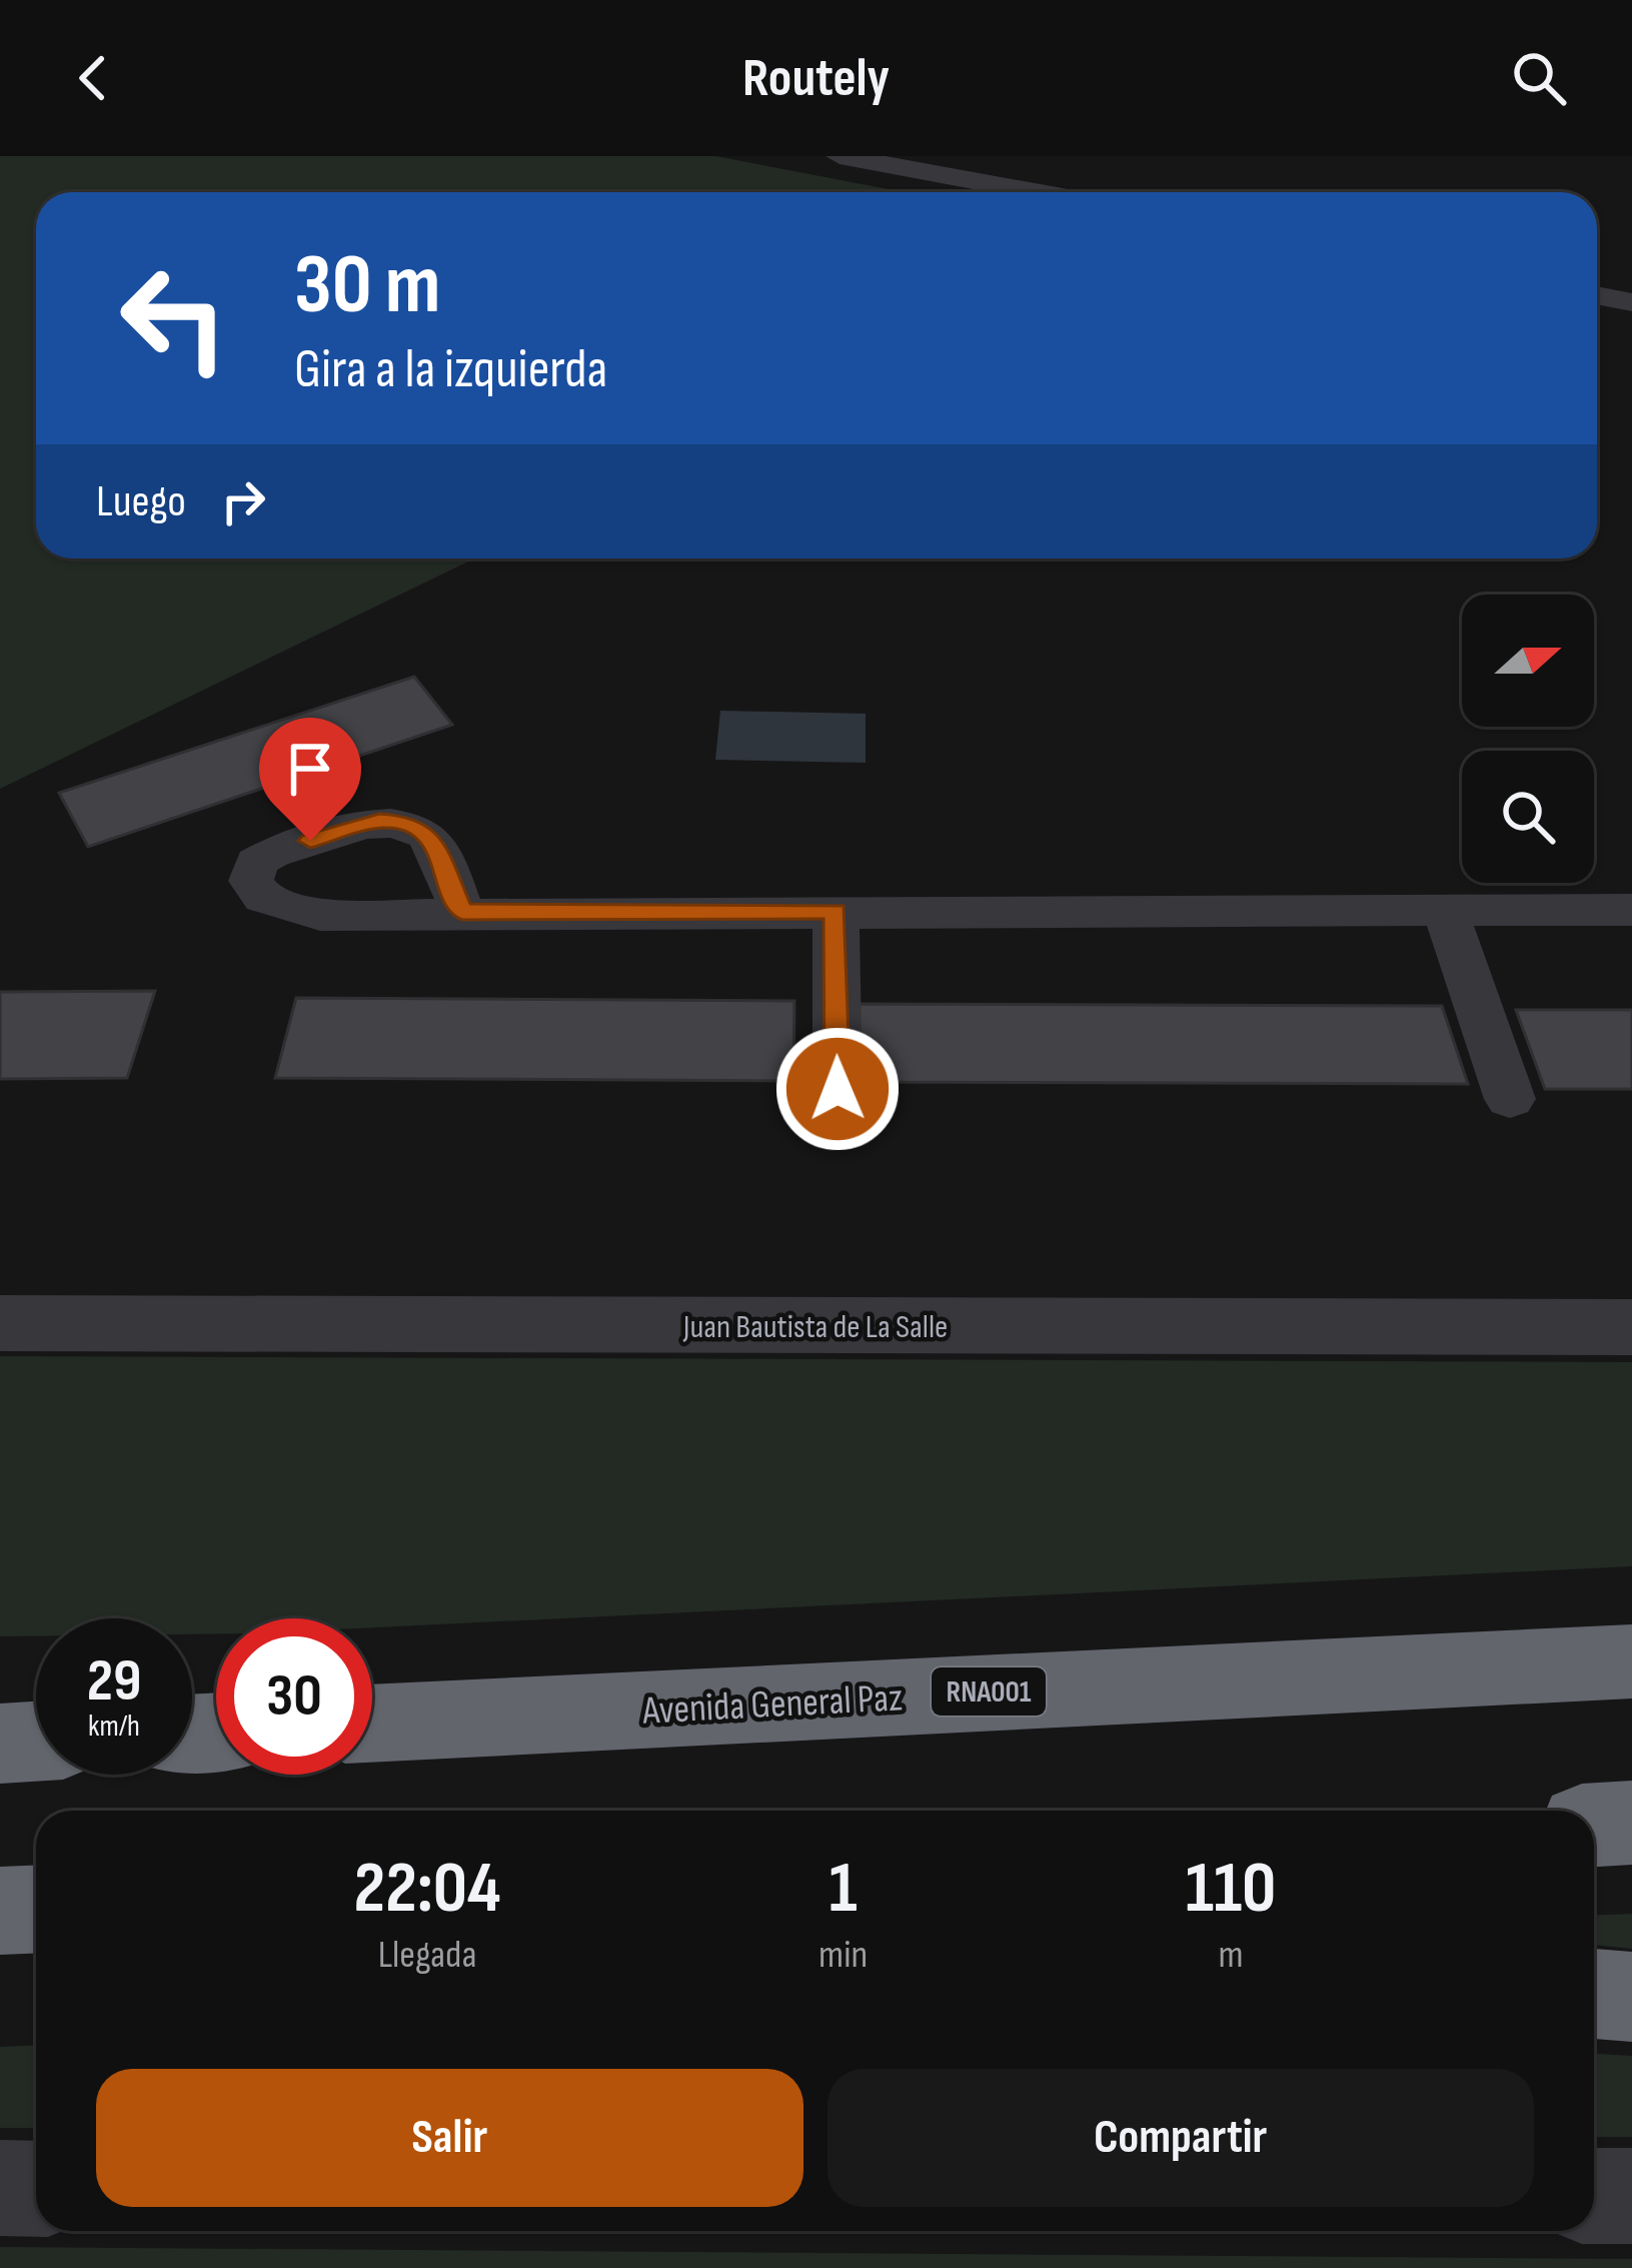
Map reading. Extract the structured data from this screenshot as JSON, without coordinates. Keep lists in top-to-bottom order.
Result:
{
  "streets": {
    "highway": ["RNA001", "Avenida General Paz"],
    "street": ["Juan Bautista de La Salle"]
  },
  "north": "right",
  "page": {
    "header": "Routely",
    "turn": ["30 m", "Gira a la izquierda"],
    "then": "Luego",
    "speed": "29 km/h",
    "limit": "30",
    "eta": [
      "22:04",
      "Llegada",
      "1",
      "min",
      "110",
      "m"
    ],
    "buttons": ["Salir", "Compartir"]
  }
}
